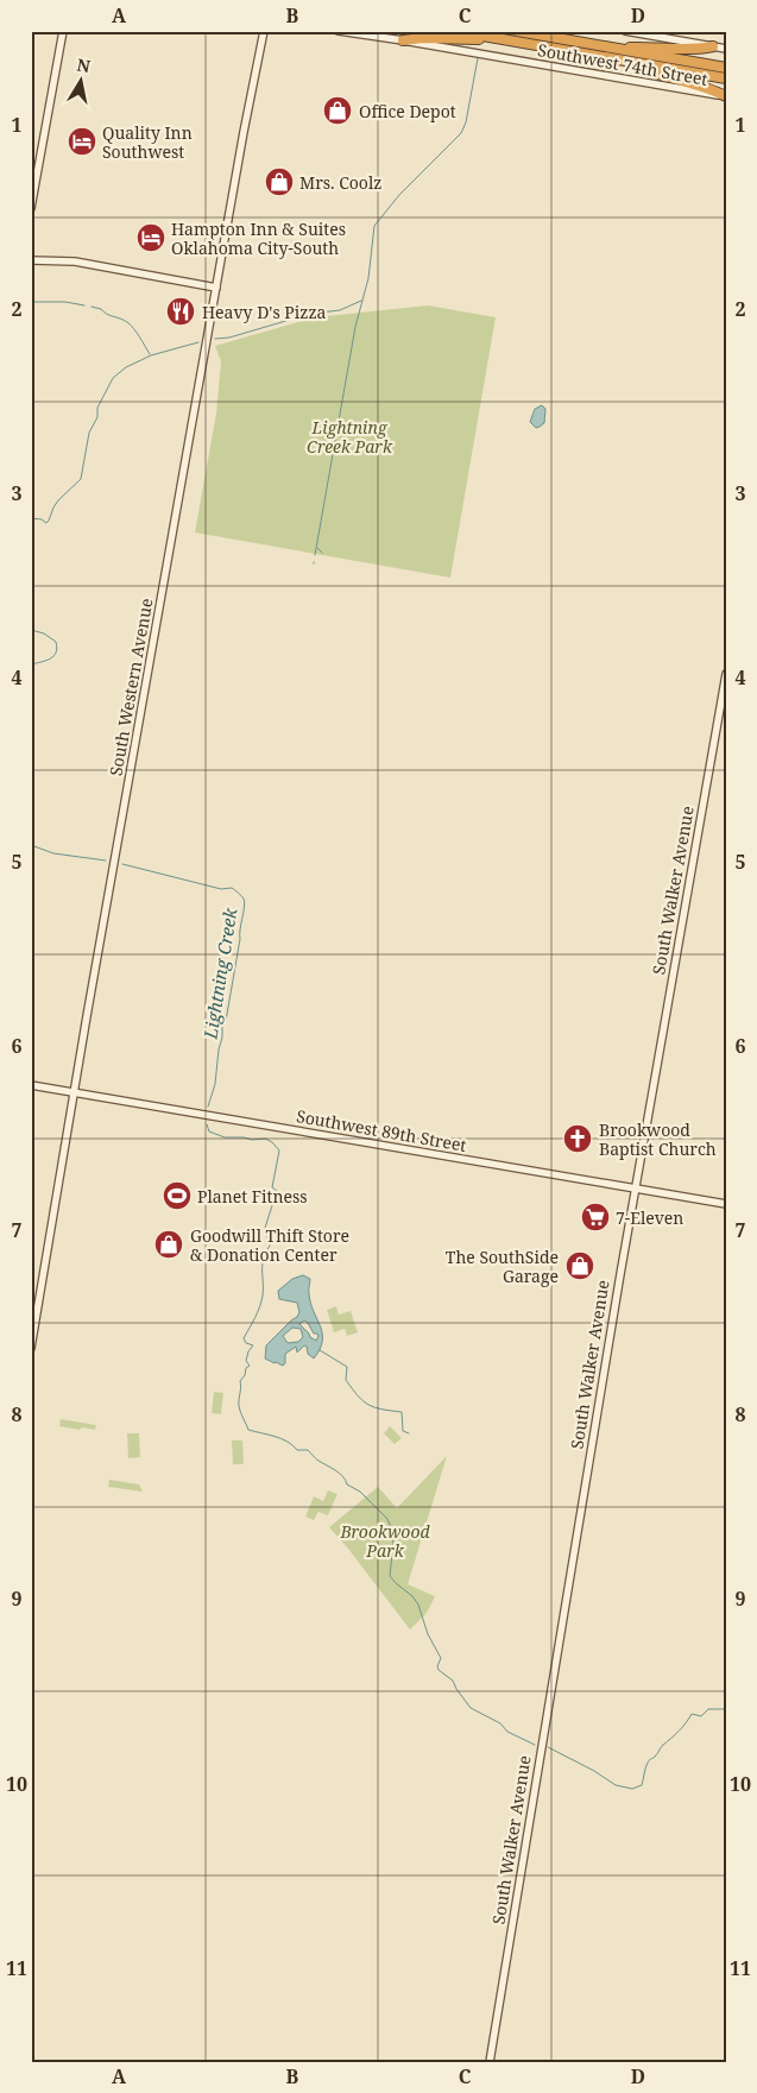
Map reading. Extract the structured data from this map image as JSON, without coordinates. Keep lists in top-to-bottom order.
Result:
{
  "streets": {
    "main road": [
      "Southwest 74th Street",
      "South Western Avenue",
      "South Walker Avenue",
      "Southwest 89th Street"
    ]
  },
  "crossings": [
    ["South Western Avenue", "Southwest 89th Street"],
    ["South Walker Avenue", "Southwest 89th Street"]
  ],
  "water": ["Lightning Creek"],
  "parks": ["Lightning Creek Park", "Brookwood Park"],
  "places": {
    "shop": [
      "Office Depot",
      "Mrs. Coolz",
      "Goodwill Thift Store & Donation Center",
      "The SouthSide Garage"
    ],
    "hotel": ["Quality Inn Southwest", "Hampton Inn & Suites Oklahoma City-South"],
    "restaurant": ["Heavy D's Pizza"],
    "church": ["Brookwood Baptist Church"],
    "sports": ["Planet Fitness"],
    "supermarket": ["7-Eleven"]
  },
  "north": "top",
  "grid": {
    "columns": [
      "A",
      "B",
      "C",
      "D"
    ],
    "rows": [
      "1",
      "2",
      "3",
      "4",
      "5",
      "6",
      "7",
      "8",
      "9",
      "10",
      "11"
    ]
  }
}
